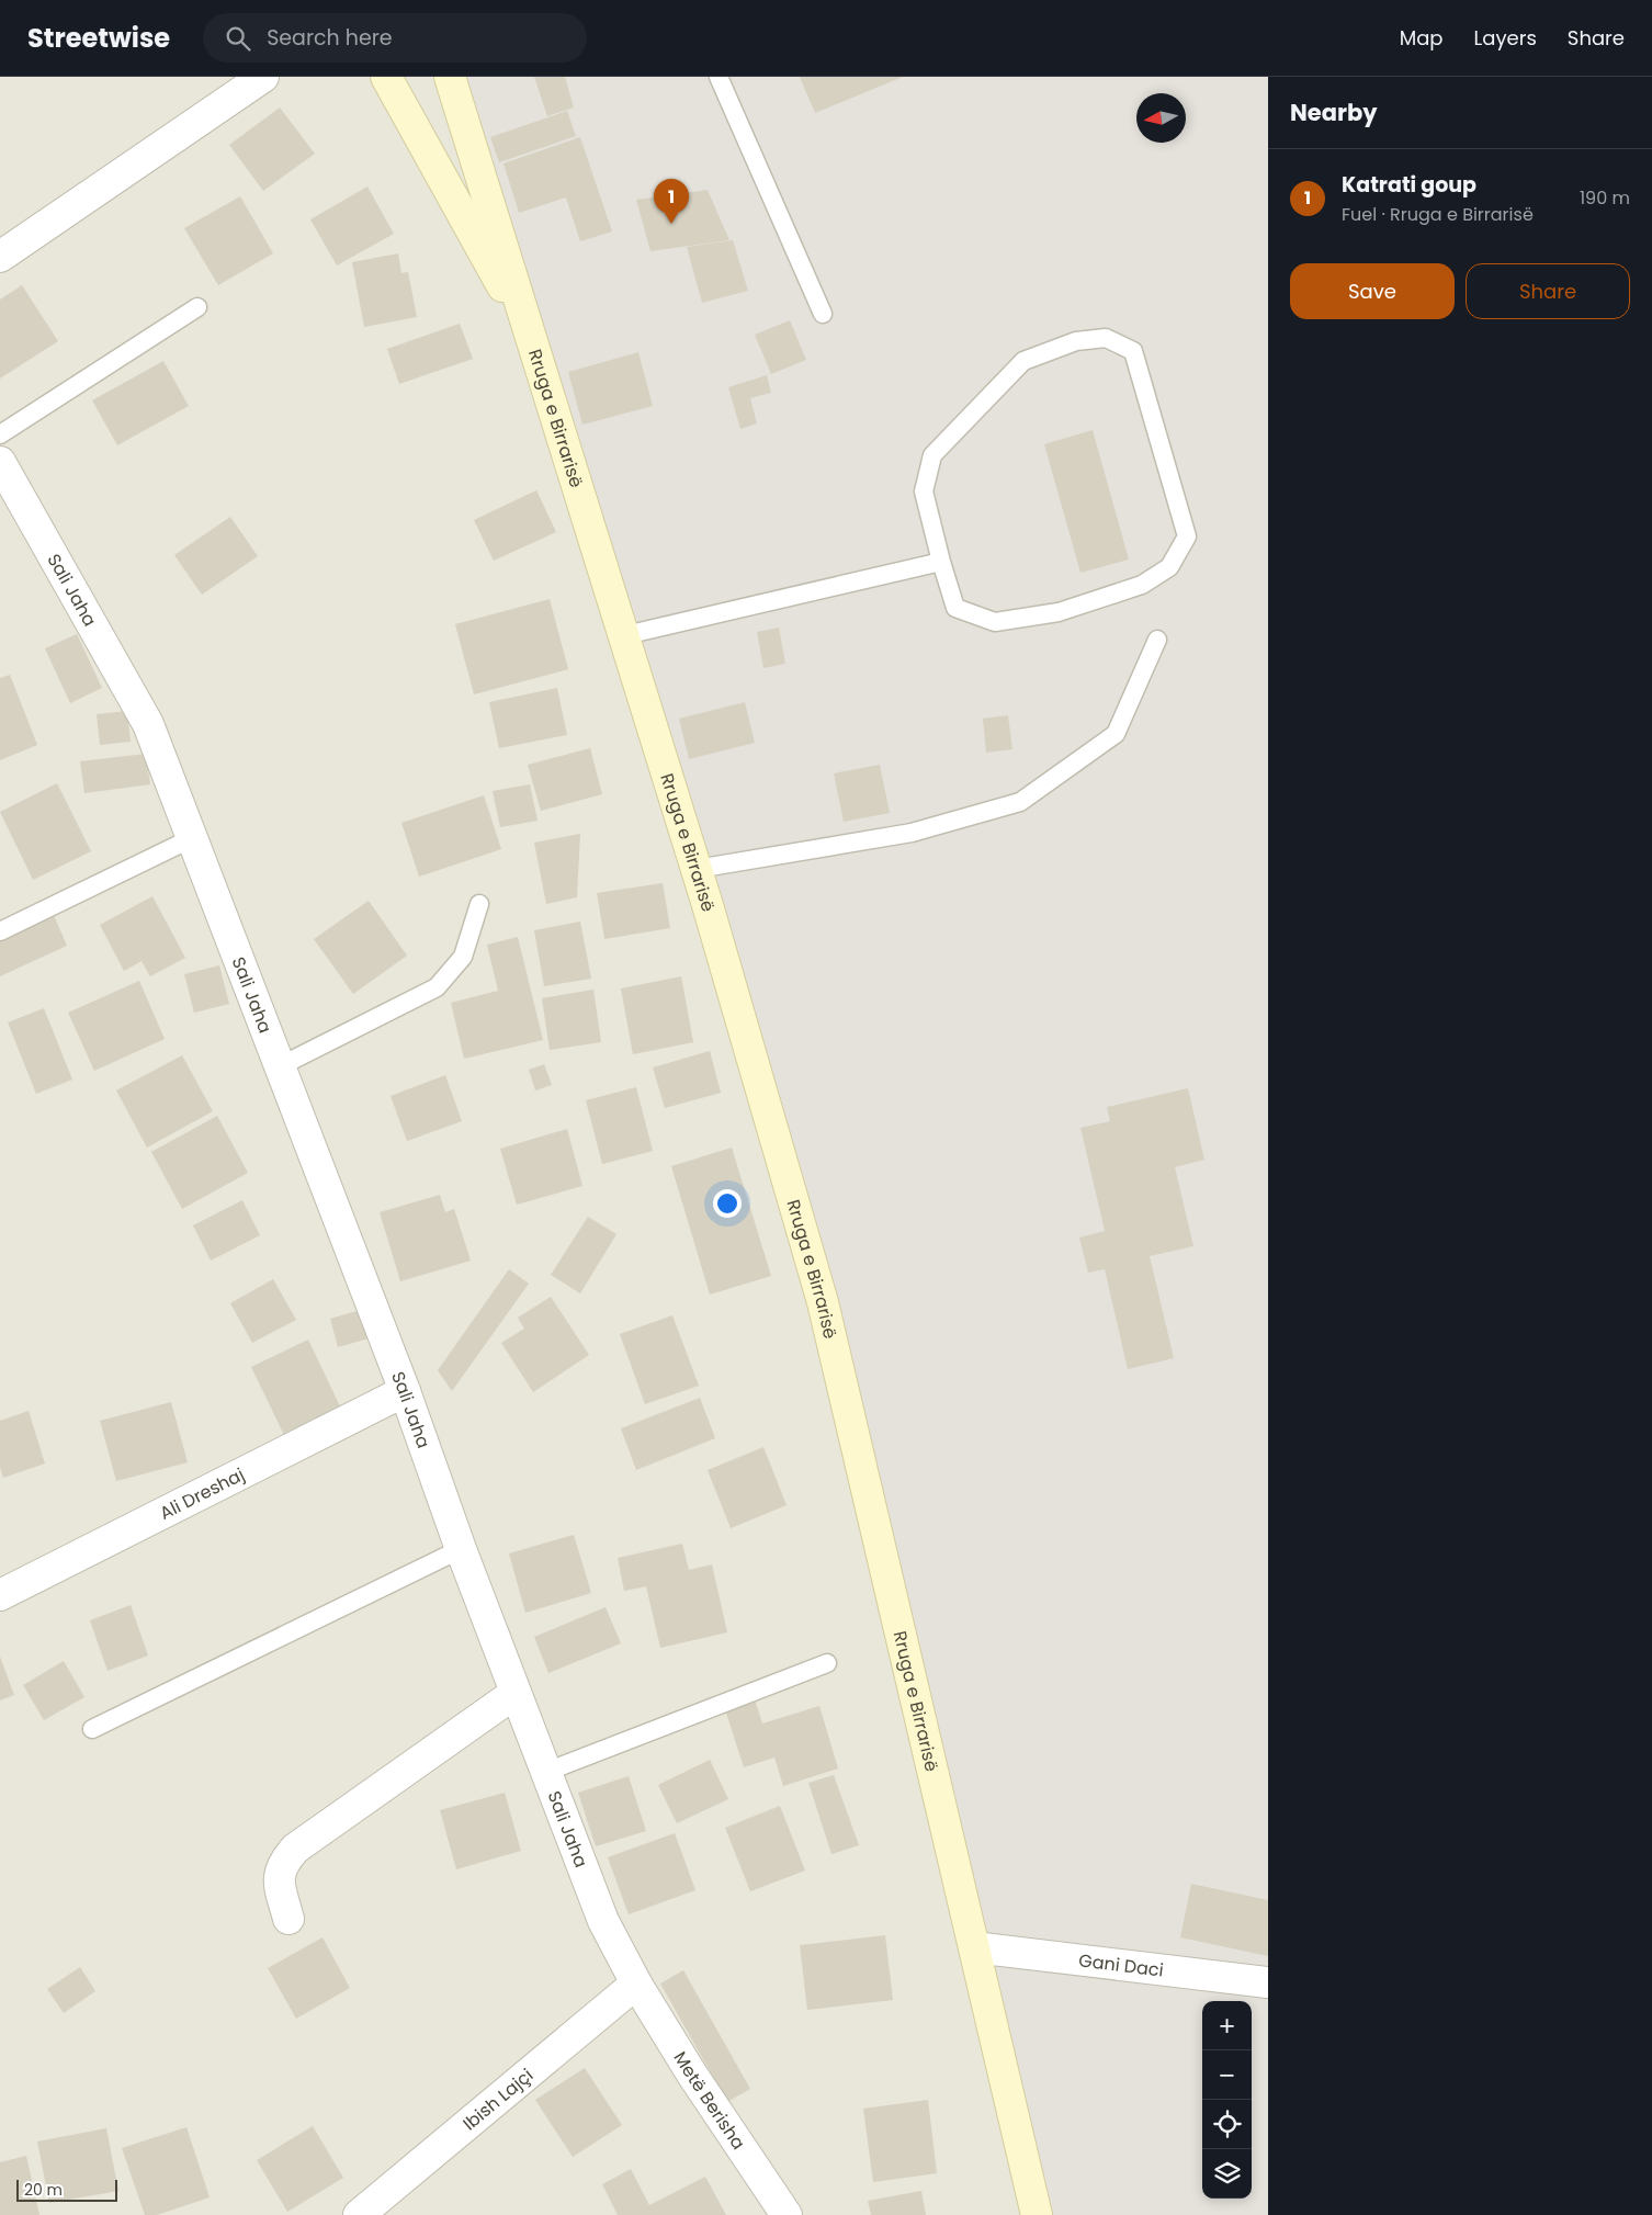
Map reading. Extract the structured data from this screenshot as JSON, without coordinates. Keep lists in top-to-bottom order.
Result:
{
  "streets": {
    "street": [
      "Rruga e Birrarisë",
      "Sali Jaha",
      "Ali Dreshaj",
      "Gani Daci",
      "Ibish Lajçi",
      "Metë Berisha"
    ]
  },
  "crossings": [
    ["Rruga e Birrarisë", "Gani Daci"],
    ["Sali Jaha", "Ali Dreshaj"],
    ["Sali Jaha", "Ibish Lajçi"],
    ["Sali Jaha", "Metë Berisha"],
    ["Ibish Lajçi", "Metë Berisha"]
  ],
  "scale_bar": "20 m",
  "north": "left",
  "page": {
    "header": "Streetwise",
    "search": "Search here",
    "nav": ["Map", "Layers", "Share"],
    "heading": "Nearby",
    "list": [
      {
        "mark": "1",
        "name": "Katrati goup",
        "note": "Fuel · Rruga e Birrarisë",
        "value": "190 m"
      }
    ],
    "pins": "1",
    "buttons": ["Save", "Share"],
    "map_buttons": ["+", "−"],
    "scale": "20 m"
  }
}
